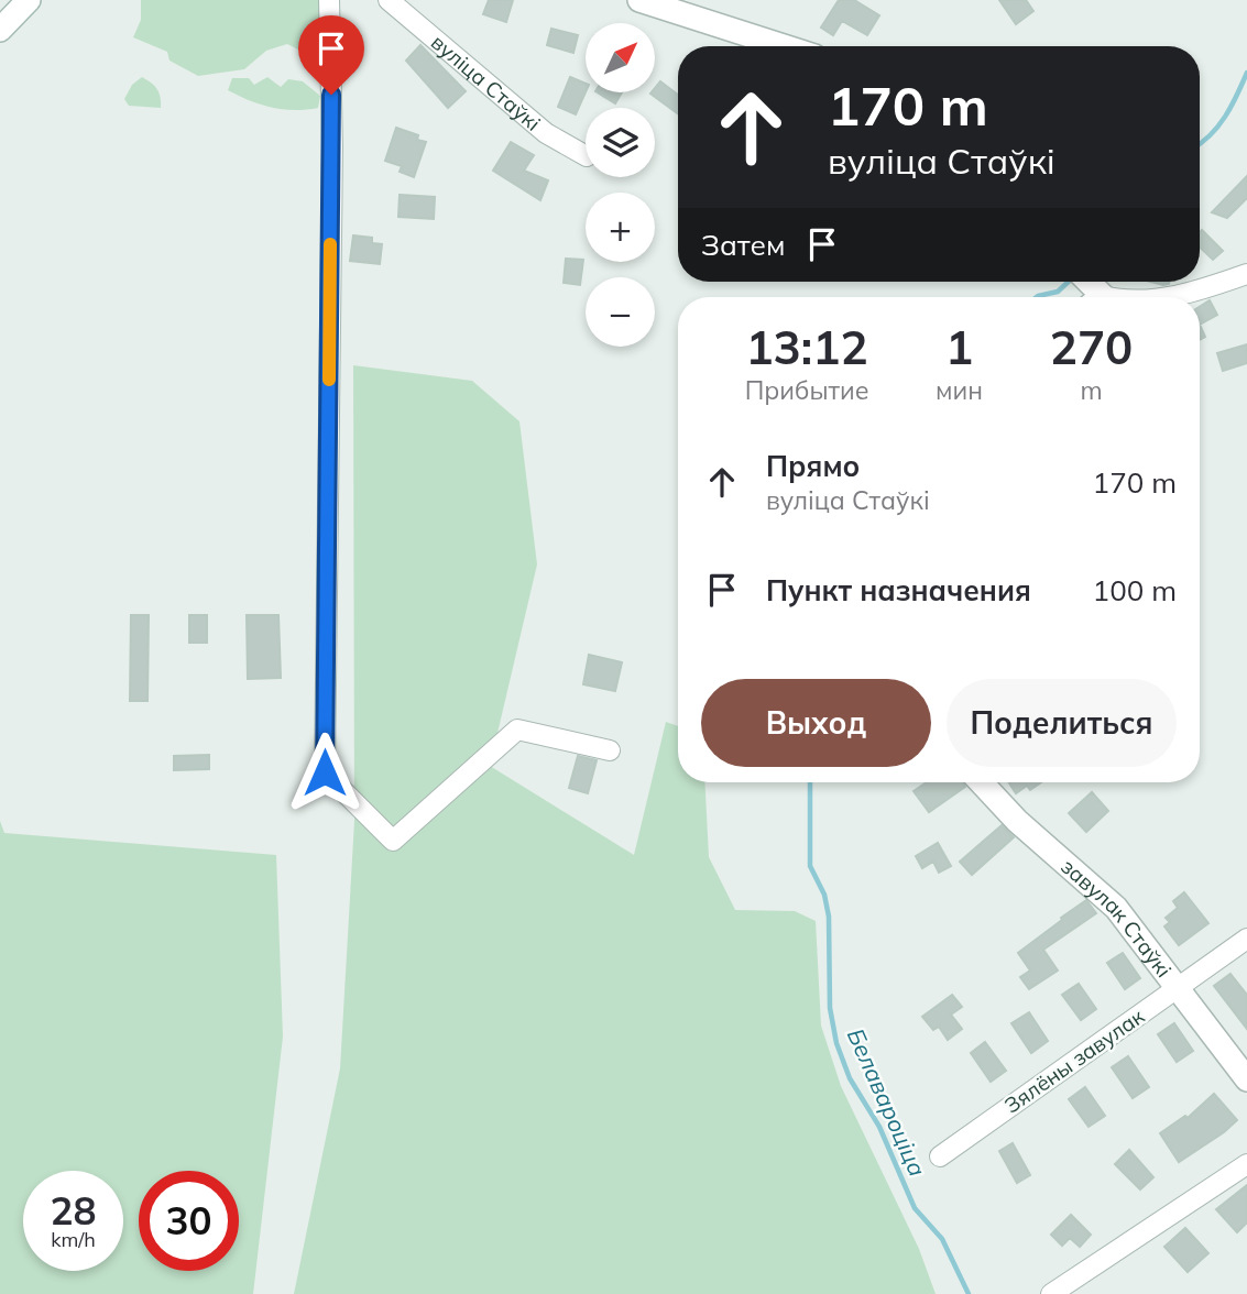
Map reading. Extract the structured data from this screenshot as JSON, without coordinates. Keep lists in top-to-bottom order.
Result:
{
  "streets": {
    "street": ["вуліца Стаўкі", "завулак Стаўкі", "Зялёны завулак"]
  },
  "crossings": [
    ["завулак Стаўкі", "Зялёны завулак"]
  ],
  "water": ["Белавароціца"],
  "north": "top right",
  "page": {
    "map_buttons": ["+", "−"],
    "turn": ["170 m", "вуліца Стаўкі"],
    "then": "Затем",
    "eta": [
      "13:12",
      "Прибытие",
      "1",
      "мин",
      "270",
      "m"
    ],
    "list": [
      {
        "name": "Прямо",
        "note": "вуліца Стаўкі",
        "value": "170 m"
      },
      {
        "name": "Пункт назначения",
        "value": "100 m"
      }
    ],
    "buttons": ["Выход", "Поделиться"],
    "speed": "28 km/h",
    "limit": "30"
  }
}
